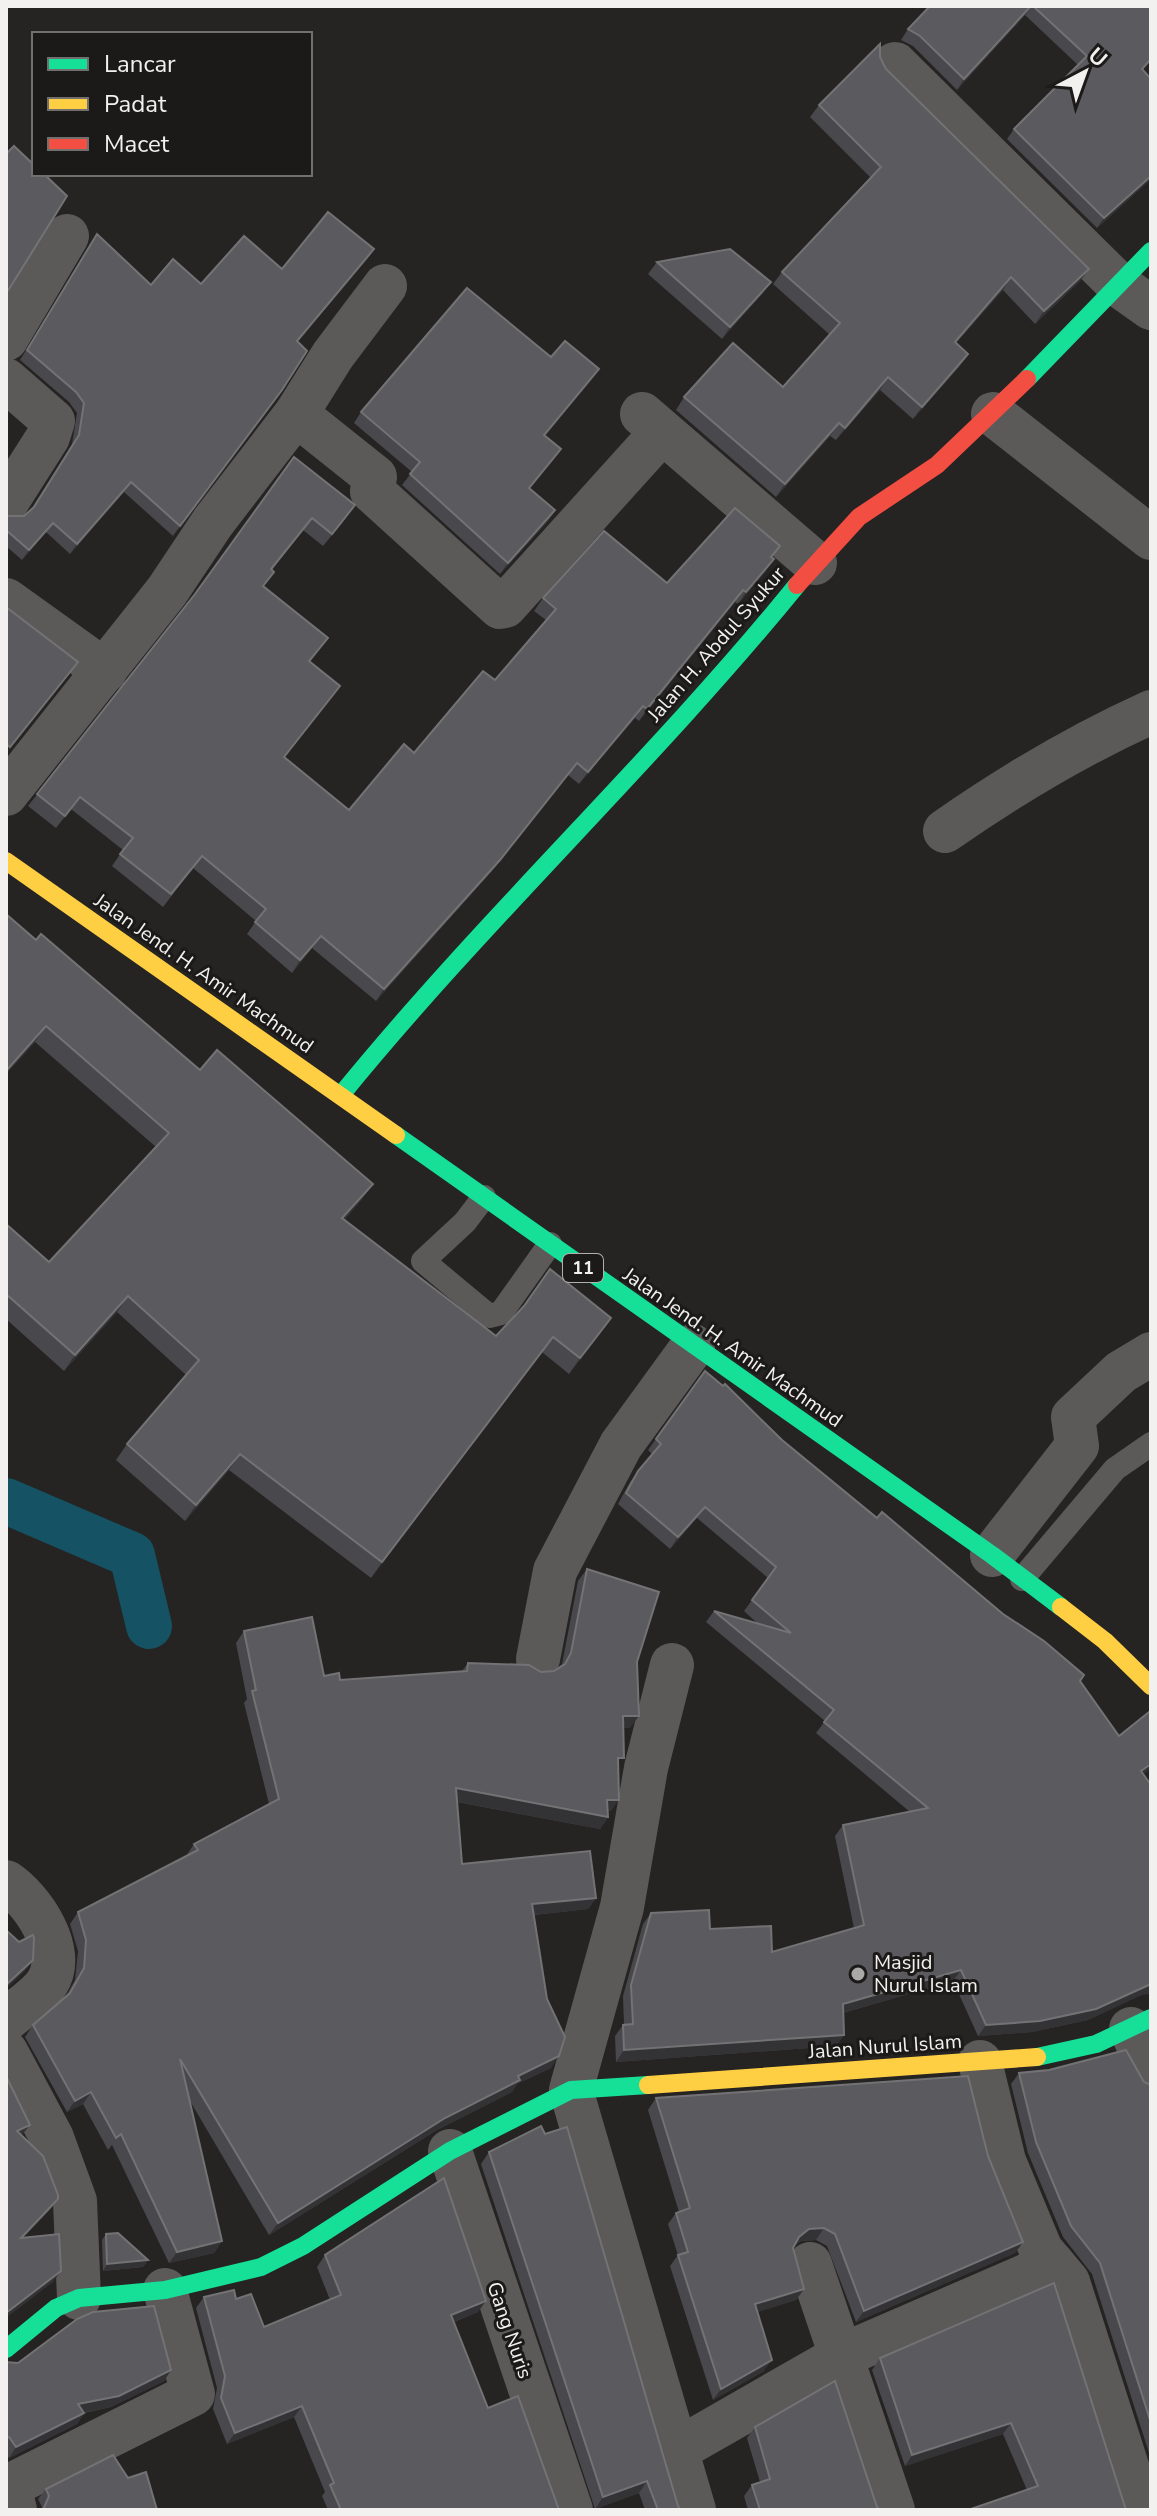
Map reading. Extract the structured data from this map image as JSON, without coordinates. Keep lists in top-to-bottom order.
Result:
{
  "streets": {
    "main road": [
      "Jalan H. Abdul Syukur",
      "Jalan Jend. H. Amir Machmud",
      "11",
      "Jalan Nurul Islam"
    ],
    "street": ["Gang Nuris"]
  },
  "crossings": [
    ["Jalan H. Abdul Syukur", "Jalan Jend. H. Amir Machmud"]
  ],
  "places": ["Masjid Nurul Islam"],
  "legend": ["Lancar", "Padat", "Macet"],
  "north": "top right"
}
